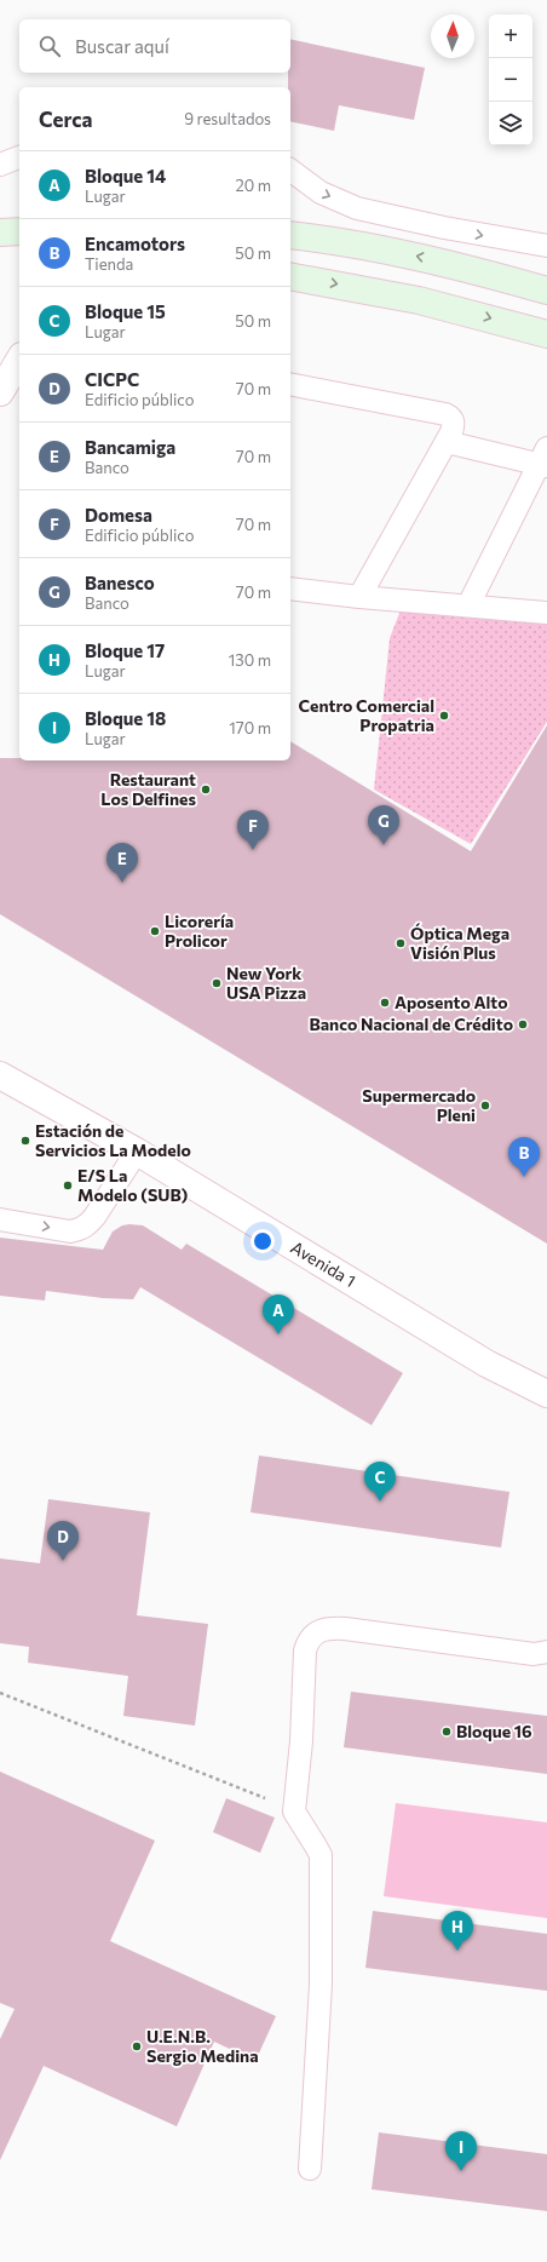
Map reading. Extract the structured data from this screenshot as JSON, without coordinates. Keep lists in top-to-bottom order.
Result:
{
  "streets": {
    "street": ["Avenida 1"]
  },
  "places": [
    "Centro Comercial Propatria",
    "Restaurant Los Delfines",
    "Licorería Prolicor",
    "Óptica Mega Visión Plus",
    "New York USA Pizza",
    "Aposento Alto",
    "Banco Nacional de Crédito",
    "Supermercado Pleni",
    "Estación de Servicios La Modelo",
    "E/S La Modelo (SUB)",
    "Bloque 16",
    "U.E.N.B. Sergio Medina"
  ],
  "north": "top",
  "page": {
    "map_buttons": ["+", "−"],
    "search": "Buscar aquí",
    "heading": ["Cerca", "9 resultados"],
    "list": [
      {
        "mark": "A",
        "name": "Bloque 14",
        "note": "Lugar",
        "value": "20 m"
      },
      {
        "mark": "B",
        "name": "Encamotors",
        "note": "Tienda",
        "value": "50 m"
      },
      {
        "mark": "C",
        "name": "Bloque 15",
        "note": "Lugar",
        "value": "50 m"
      },
      {
        "mark": "D",
        "name": "CICPC",
        "note": "Edificio público",
        "value": "70 m"
      },
      {
        "mark": "E",
        "name": "Bancamiga",
        "note": "Banco",
        "value": "70 m"
      },
      {
        "mark": "F",
        "name": "Domesa",
        "note": "Edificio público",
        "value": "70 m"
      },
      {
        "mark": "G",
        "name": "Banesco",
        "note": "Banco",
        "value": "70 m"
      },
      {
        "mark": "H",
        "name": "Bloque 17",
        "note": "Lugar",
        "value": "130 m"
      },
      {
        "mark": "I",
        "name": "Bloque 18",
        "note": "Lugar",
        "value": "170 m"
      }
    ],
    "pins": [
      "G",
      "F",
      "E",
      "B",
      "A",
      "C",
      "D",
      "H",
      "I"
    ]
  }
}
